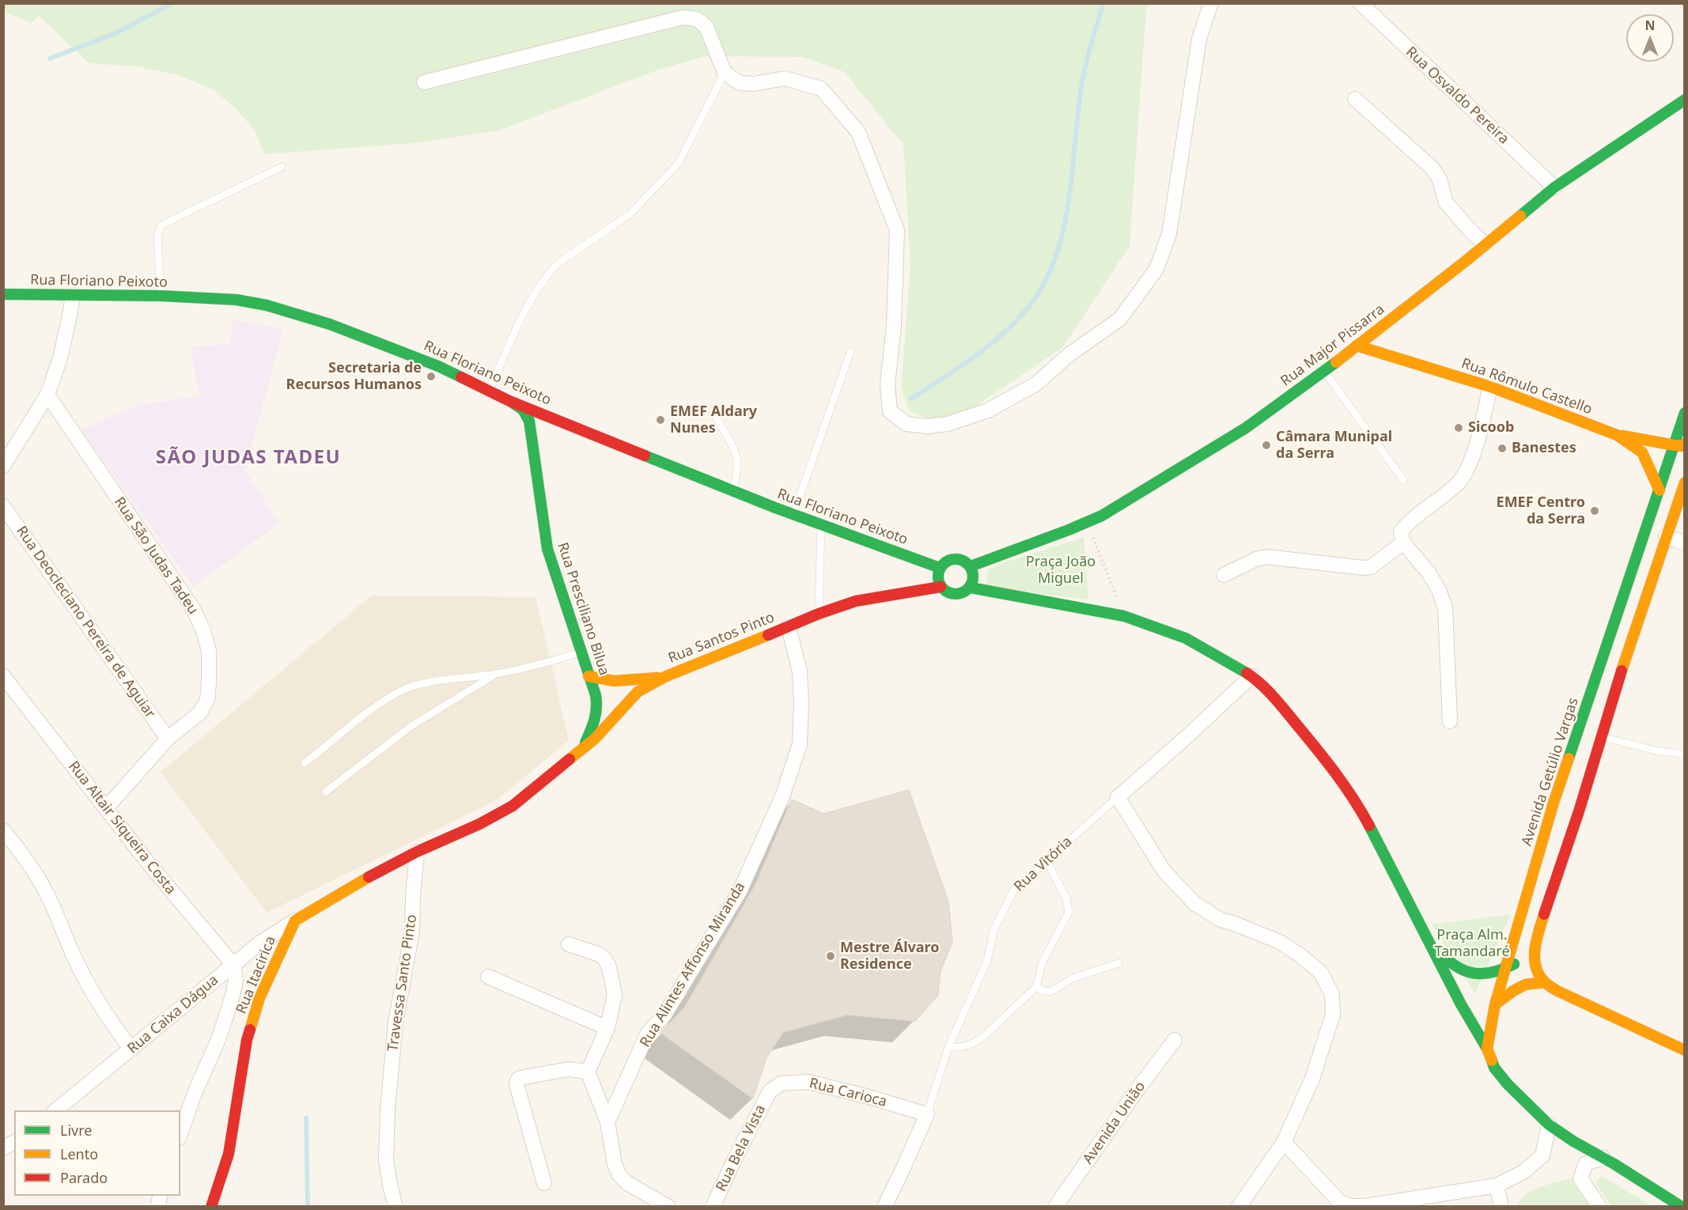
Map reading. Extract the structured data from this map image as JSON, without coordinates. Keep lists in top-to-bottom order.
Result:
{
  "streets": {
    "street": [
      "Rua Osvaldo Pereira",
      "Rua Floriano Peixoto",
      "Rua Major Pissarra",
      "Rua Rômulo Castello",
      "Rua São Judas Tadeu",
      "Rua Presciliano Bilua",
      "Rua Deocleciano Pereira de Aguiar",
      "Rua Santos Pinto",
      "Avenida Getúlio Vargas",
      "Rua Altair Siqueira Costa",
      "Rua Vitória",
      "Rua Alintes Affonso Miranda",
      "Rua Itacirica",
      "Travessa Santo Pinto",
      "Rua Caixa Dágua",
      "Rua Carioca",
      "Avenida União",
      "Rua Bela Vista"
    ]
  },
  "crossings": [
    ["Rua Osvaldo Pereira", "Rua Major Pissarra"],
    ["Rua Floriano Peixoto", "Rua Major Pissarra"],
    ["Rua Floriano Peixoto", "Rua Presciliano Bilua"],
    ["Rua Floriano Peixoto", "Rua Santos Pinto"],
    ["Rua Major Pissarra", "Rua Rômulo Castello"],
    ["Rua Major Pissarra", "Rua Santos Pinto"],
    ["Rua Rômulo Castello", "Avenida Getúlio Vargas"],
    ["Rua São Judas Tadeu", "Rua Deocleciano Pereira de Aguiar"],
    ["Rua São Judas Tadeu", "Rua Altair Siqueira Costa"],
    ["Rua Presciliano Bilua", "Rua Santos Pinto"],
    ["Rua Santos Pinto", "Rua Alintes Affonso Miranda"],
    ["Rua Altair Siqueira Costa", "Rua Caixa Dágua"],
    ["Rua Vitória", "Rua Carioca"],
    ["Rua Itacirica", "Rua Caixa Dágua"],
    ["Rua Carioca", "Rua Bela Vista"]
  ],
  "districts": ["SÃO JUDAS TADEU"],
  "parks": ["Praça João Miguel", "Praça Alm. Tamandaré"],
  "places": [
    "Secretaria de Recursos Humanos",
    "EMEF Aldary Nunes",
    "Sicoob",
    "Câmara Munipal da Serra",
    "Banestes",
    "EMEF Centro da Serra",
    "Mestre Álvaro Residence"
  ],
  "legend": ["Livre", "Lento", "Parado"],
  "north": "top"
}
